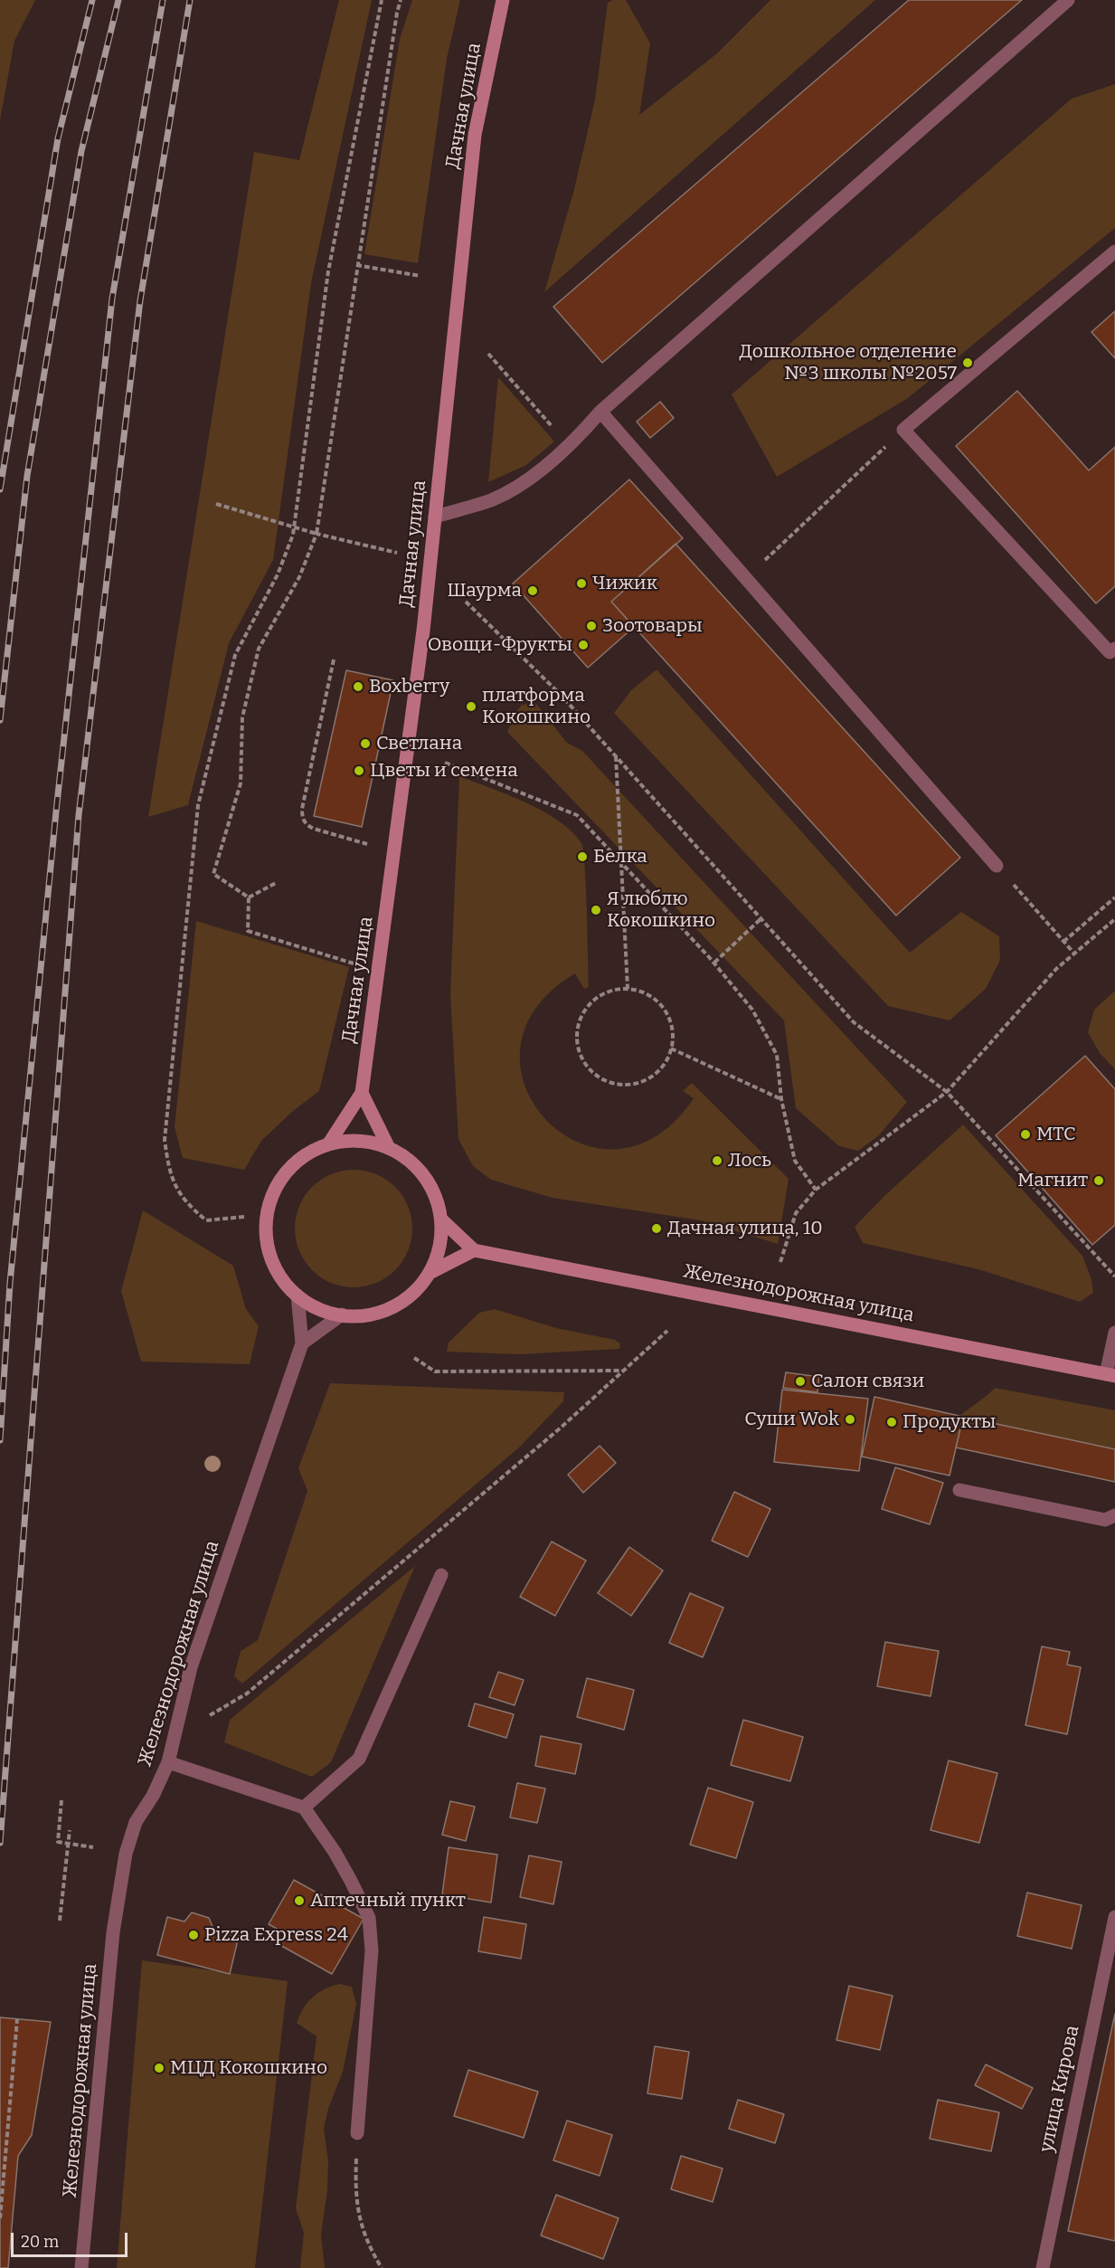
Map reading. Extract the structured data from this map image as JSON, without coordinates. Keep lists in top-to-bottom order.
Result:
{
  "streets": {
    "street": ["Дачная улица", "Железнодорожная улица", "улица Кирова"]
  },
  "crossings": [
    ["Дачная улица", "Железнодорожная улица"]
  ],
  "places": [
    "Дошкольное отделение №3 школы №2057",
    "Чижик",
    "Шаурма",
    "Зоотовары",
    "Овощи-Фрукты",
    "Boxberry",
    "платформа Кокошкино",
    "Светлана",
    "Цветы и семена",
    "Белка",
    "Я люблю Кокошкино",
    "МТС",
    "Лось",
    "Магнит",
    "Дачная улица, 10",
    "Салон связи",
    "Суши Wok",
    "Продукты",
    "Аптечный пункт",
    "Pizza Express 24",
    "МЦД Кокошкино"
  ],
  "scale_bar": "20 m"
}
